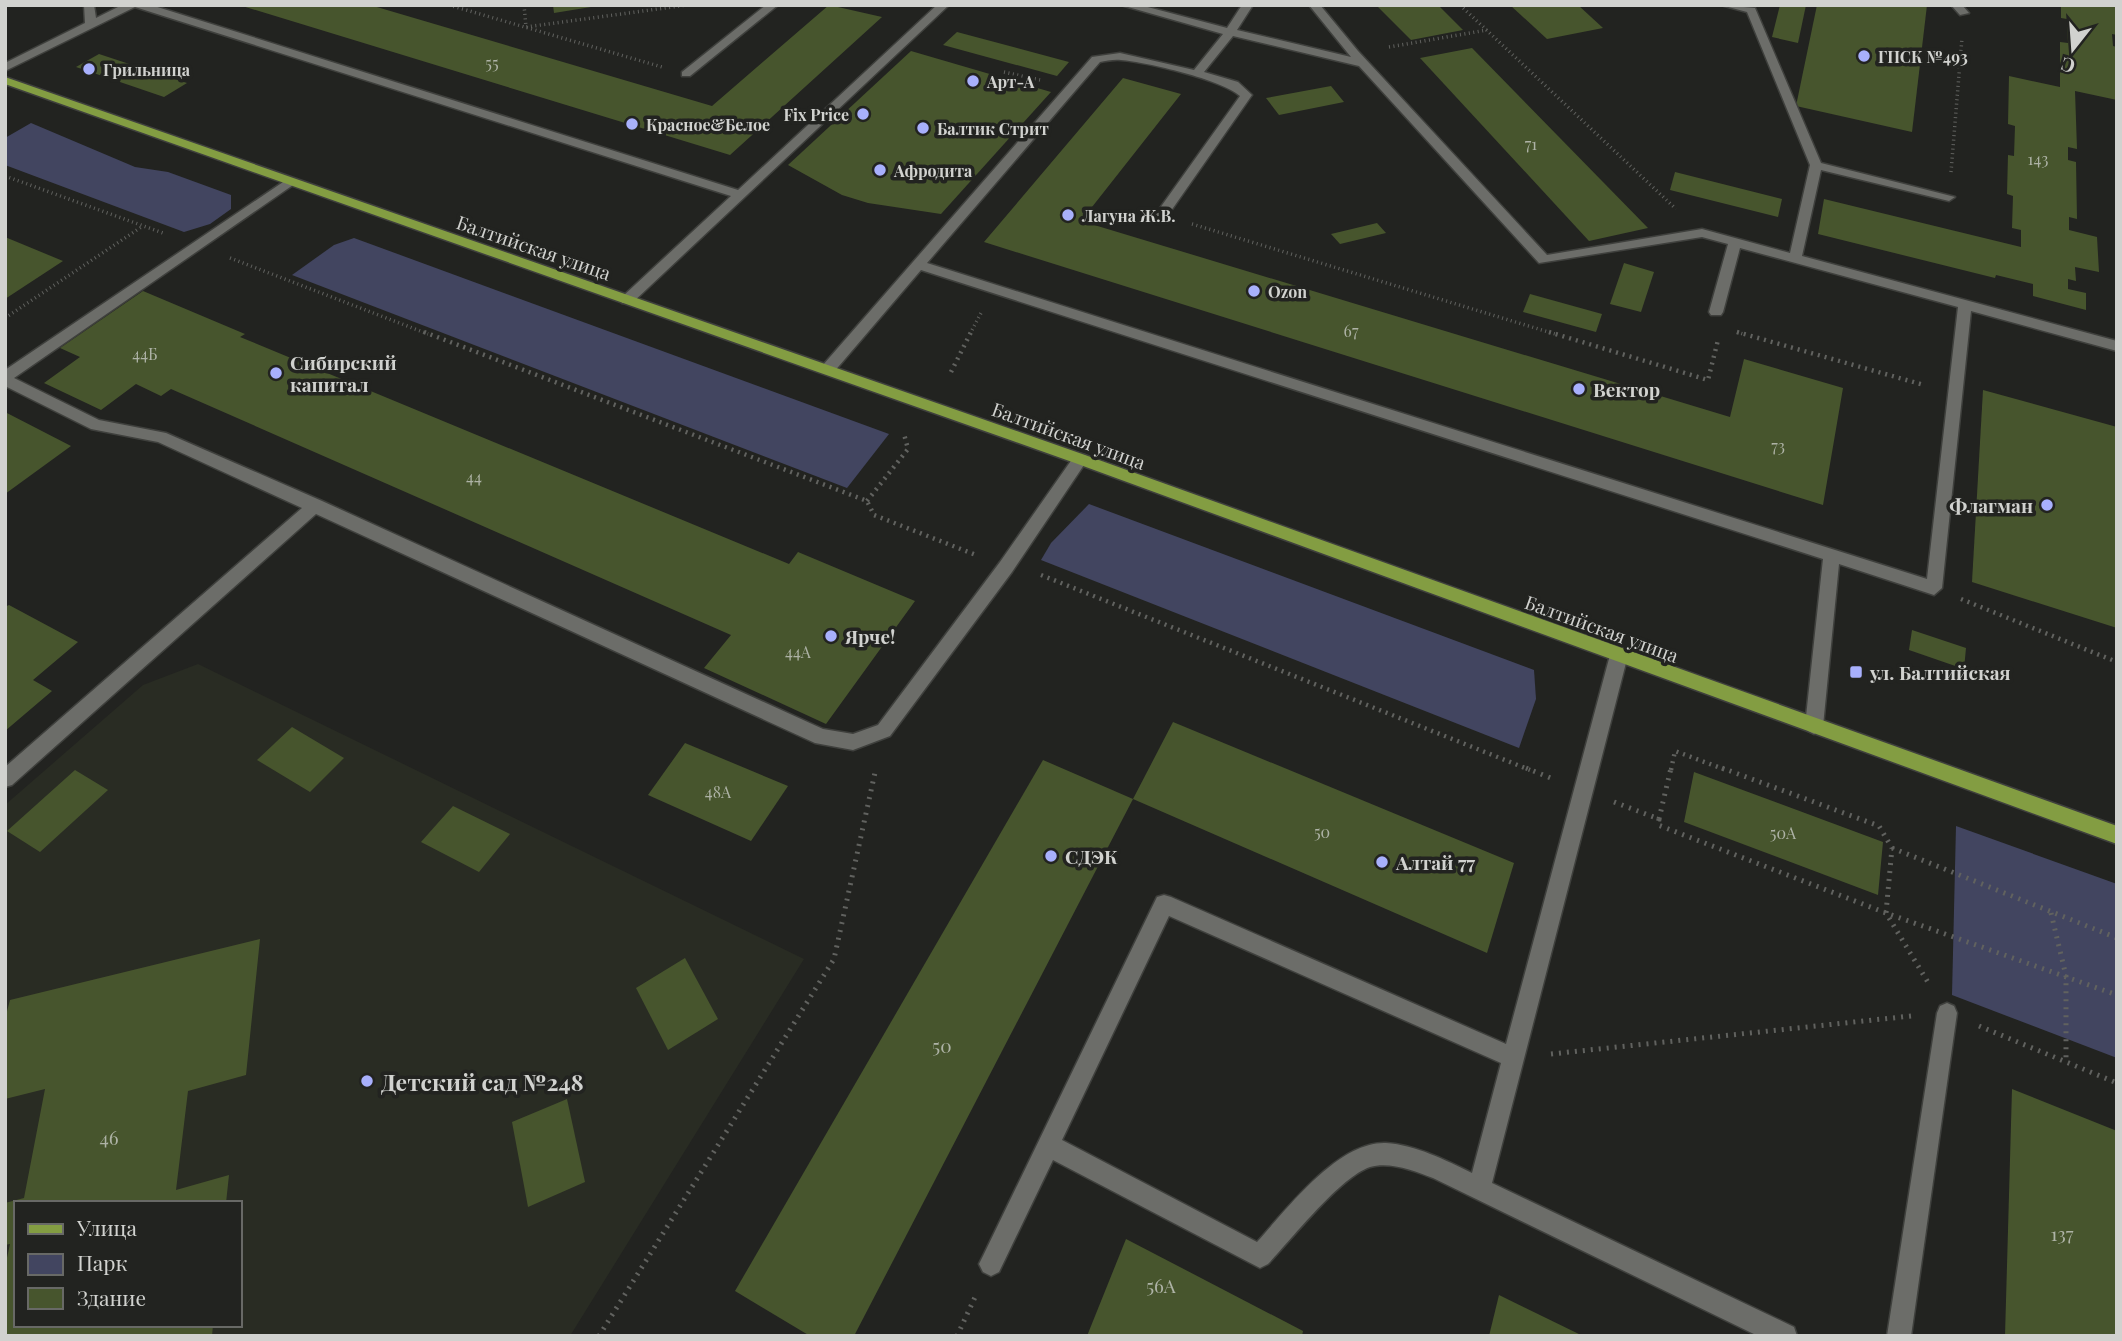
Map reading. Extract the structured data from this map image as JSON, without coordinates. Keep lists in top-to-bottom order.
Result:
{
  "streets": {
    "main road": ["Балтийская улица"]
  },
  "places": {
    "other": [
      "ГПСК №493",
      "Грильница",
      "Арт-А",
      "Fix Price",
      "Красное&Белое",
      "Балтик Стрит",
      "Афродита",
      "Лагуна Ж.В.",
      "Ozon",
      "Сибирский капитал",
      "Вектор",
      "Флагман",
      "Ярче!",
      "СДЭК",
      "Алтай 77",
      "Детский сад №248"
    ],
    "transit": ["ул. Балтийская"]
  },
  "house_numbers": [
    "55",
    "71",
    "143",
    "67",
    "44Б",
    "73",
    "44",
    "44А",
    "48А",
    "50",
    "50А",
    "50",
    "46",
    "137",
    "56А"
  ],
  "legend": ["Улица", "Парк", "Здание"],
  "north": "bottom"
}
